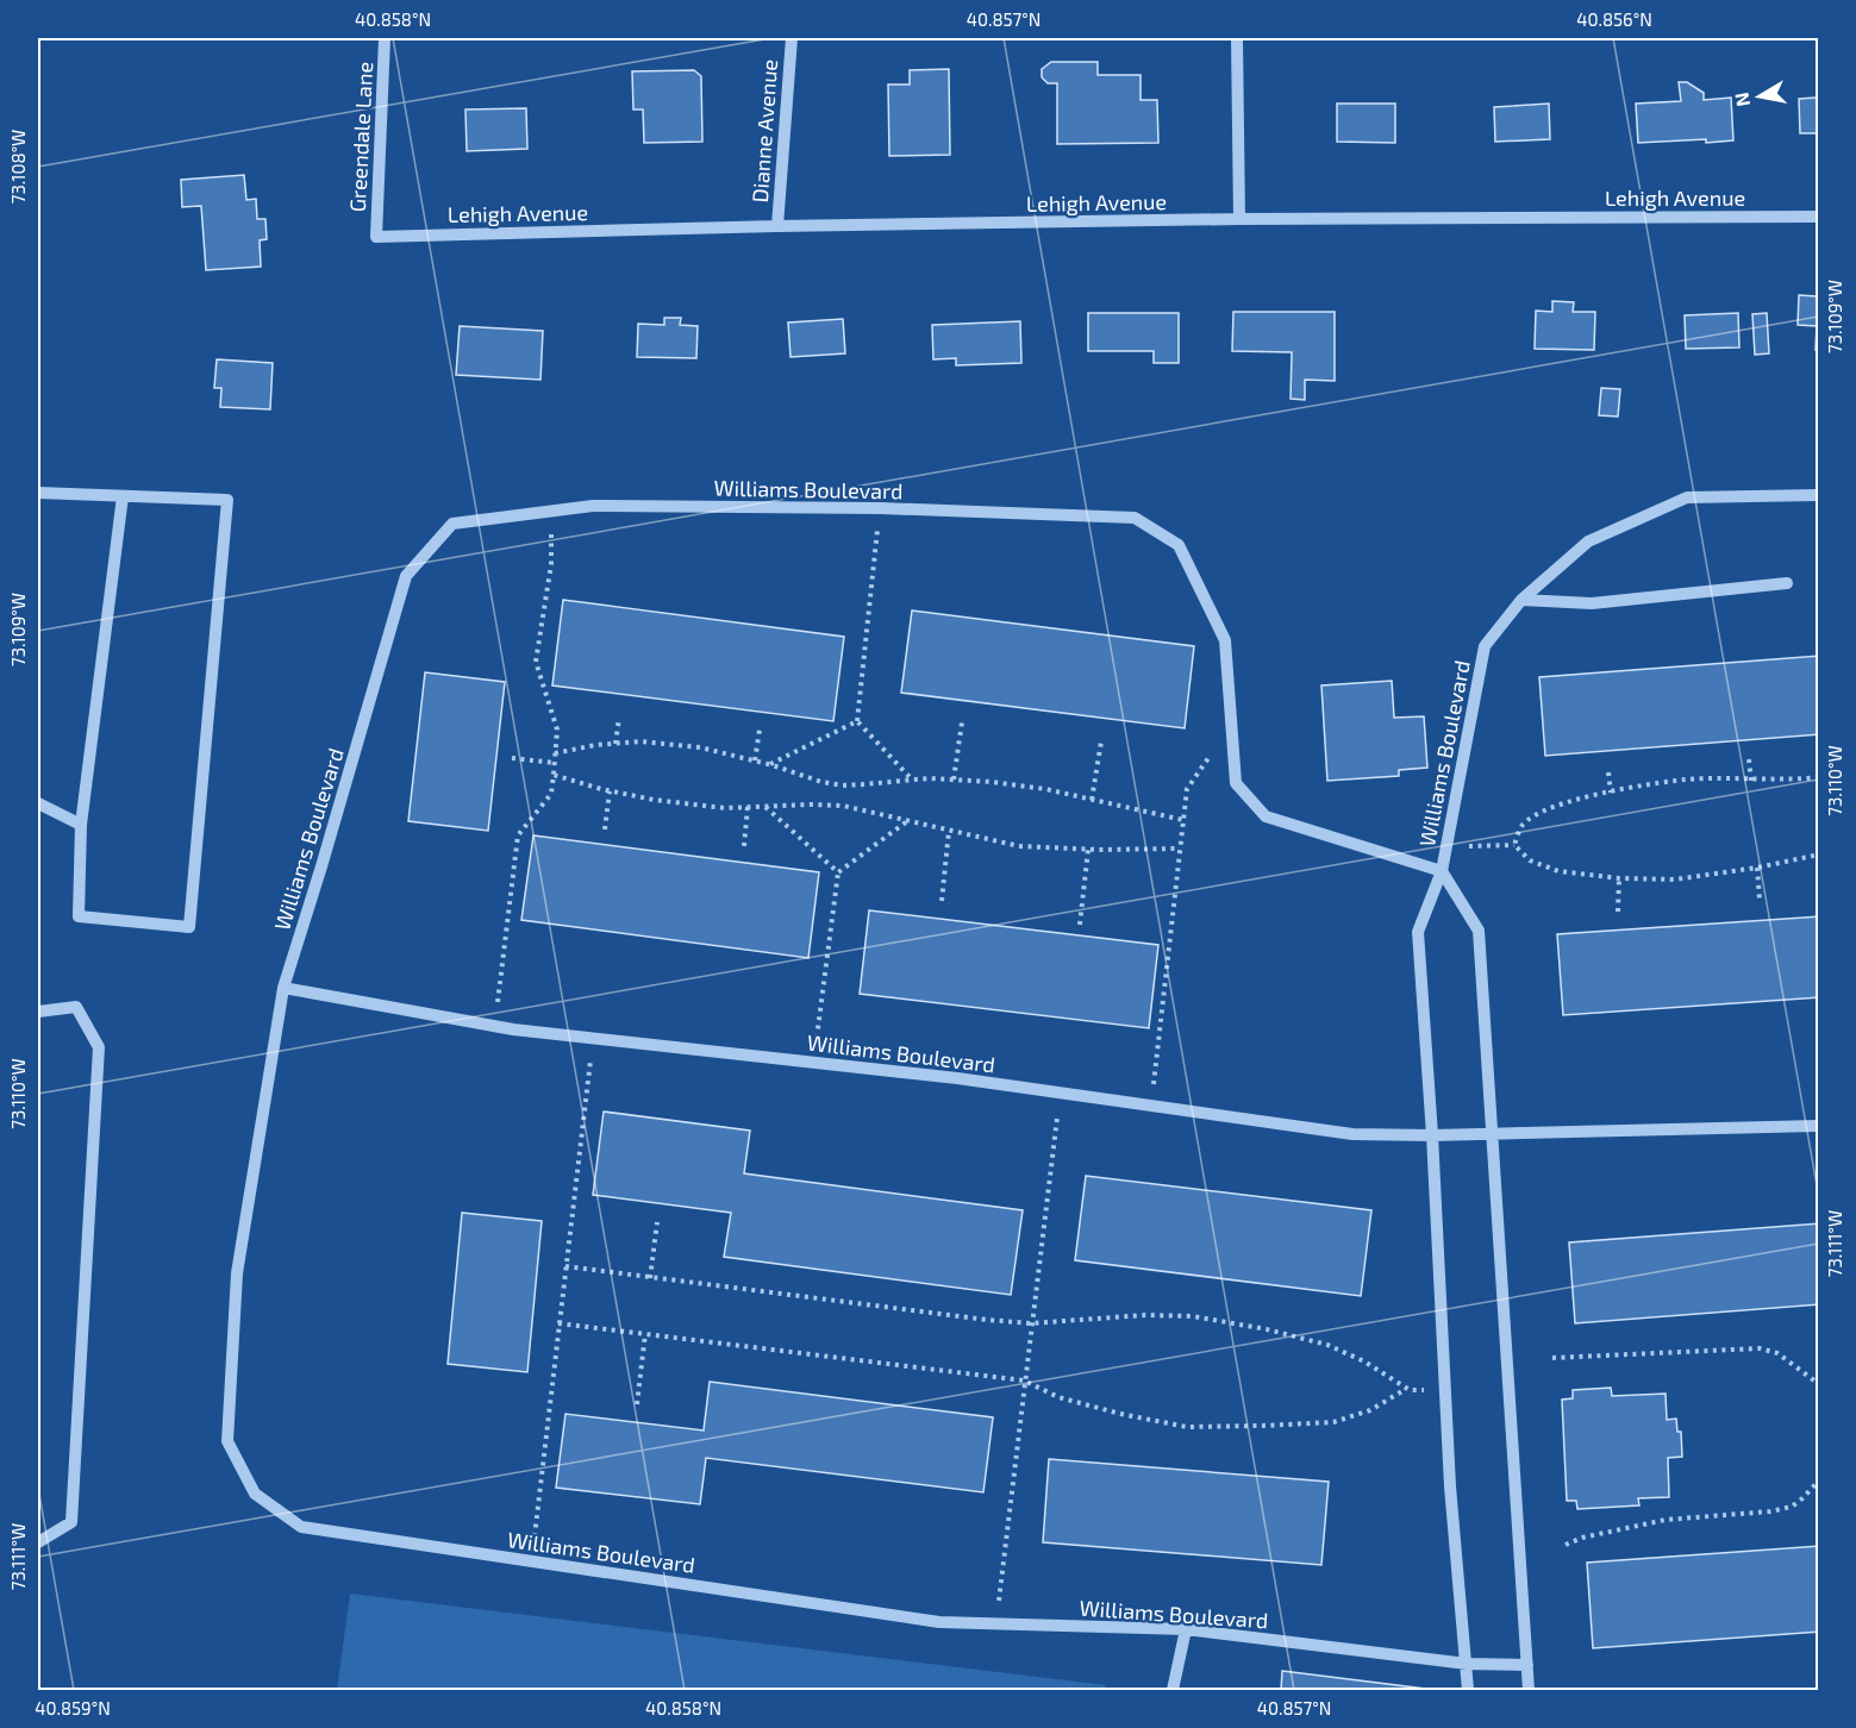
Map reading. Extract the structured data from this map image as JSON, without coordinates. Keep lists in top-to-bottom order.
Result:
{
  "streets": {
    "street": [
      "Dianne Avenue",
      "Greendale Lane",
      "Lehigh Avenue",
      "Williams Boulevard"
    ]
  },
  "crossings": [
    ["Dianne Avenue", "Lehigh Avenue"],
    ["Greendale Lane", "Lehigh Avenue"]
  ],
  "north": "left",
  "coordinates": [
    "40.858°N",
    "40.857°N",
    "40.856°N",
    "73.108°W",
    "73.109°W",
    "73.110°W",
    "73.111°W",
    "40.859°N"
  ]
}
